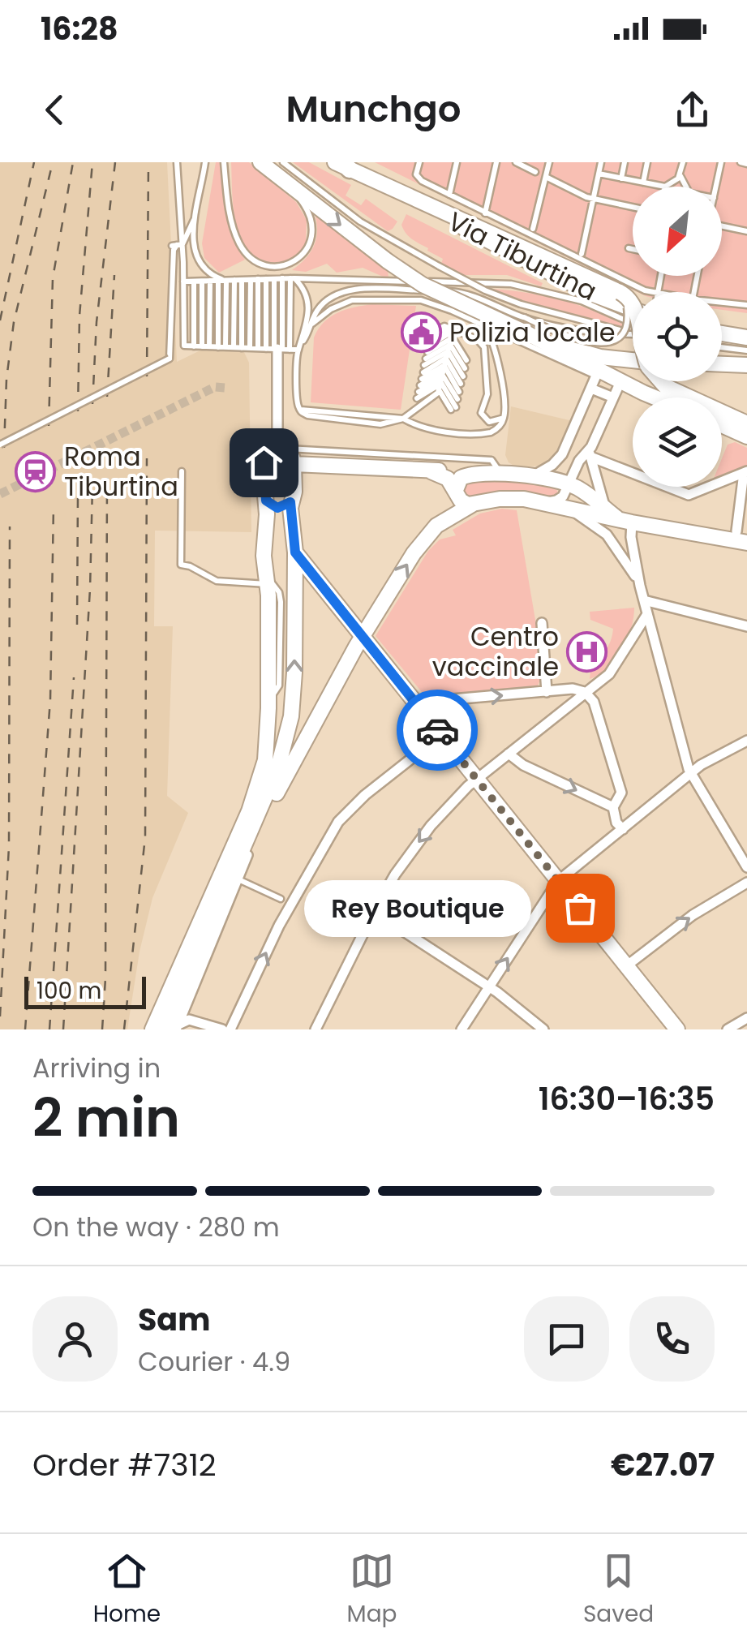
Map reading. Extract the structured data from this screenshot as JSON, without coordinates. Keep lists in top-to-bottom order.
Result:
{
  "streets": {
    "street": ["Via Tiburtina"]
  },
  "places": {
    "public building": ["Polizia locale"],
    "station": ["Roma Tiburtina"],
    "hospital": ["Centro vaccinale"],
    "other": ["Rey Boutique"]
  },
  "scale_bar": "100 m",
  "north": "bottom left",
  "page": {
    "status": "16:28",
    "header": "Munchgo",
    "bubble": "Rey Boutique",
    "scale": "100 m",
    "heading": ["2 min", "Arriving in", "16:30–16:35"],
    "panel": [
      "Sam",
      "Courier · 4.9",
      "Order #7312",
      "€27.07"
    ],
    "bar": "On the way · 280 m",
    "tabs": ["Home", "Map", "Saved"]
  }
}
